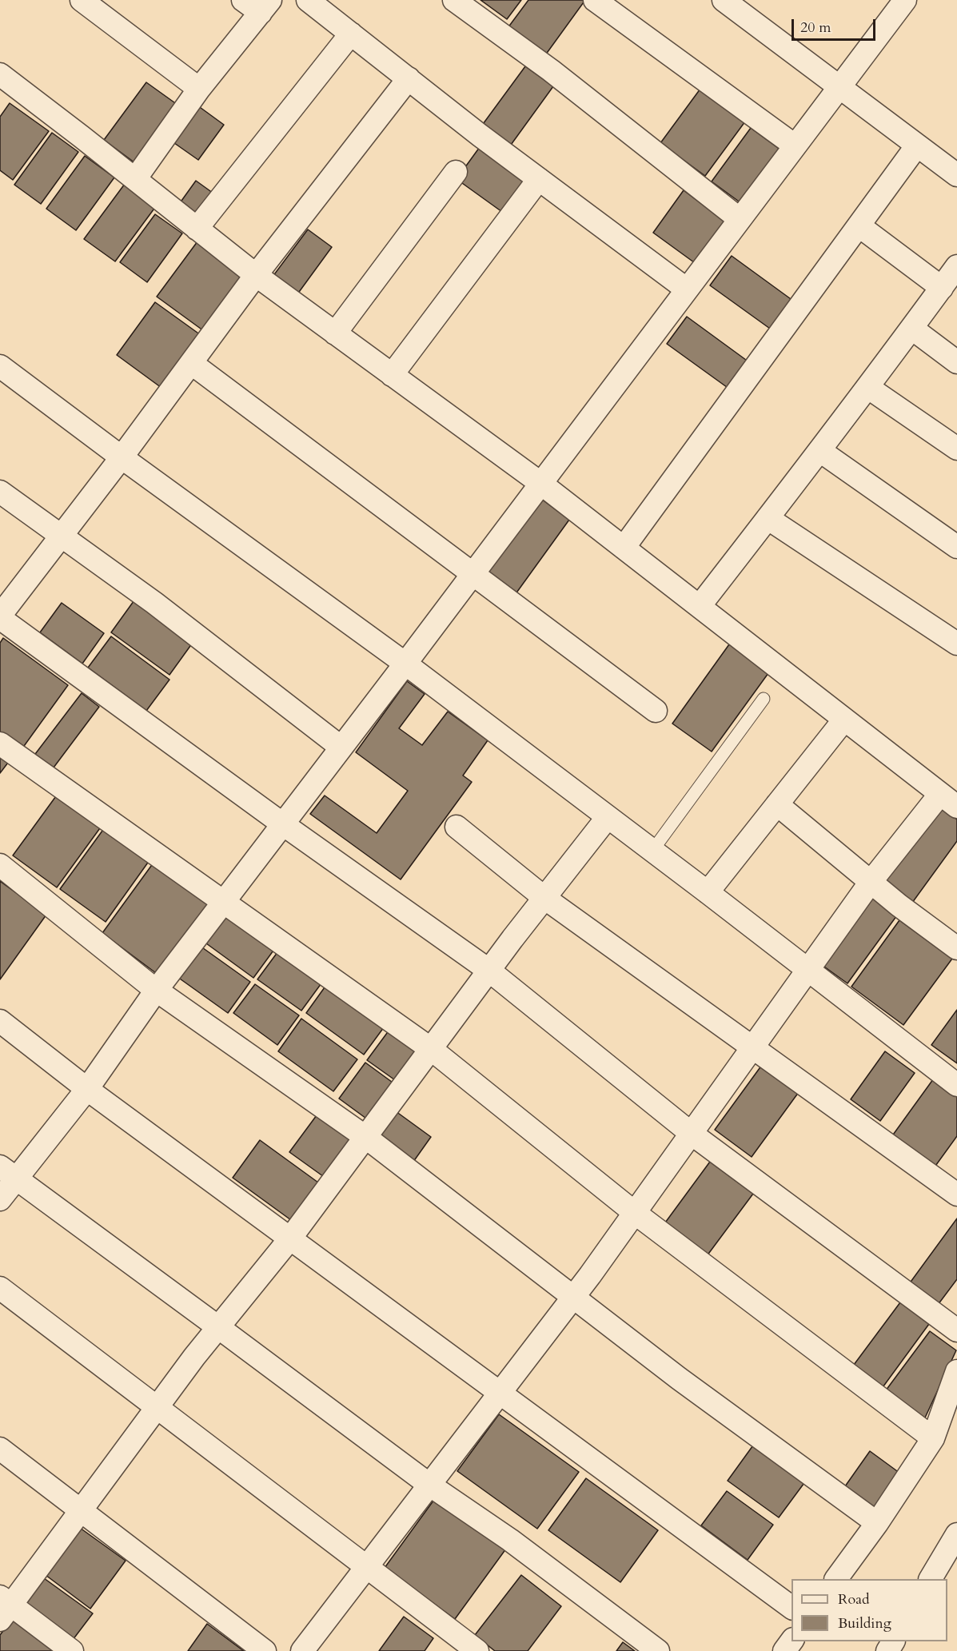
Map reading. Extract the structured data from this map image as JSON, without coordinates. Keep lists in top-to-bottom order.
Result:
{
  "legend": ["Road", "Building"],
  "scale_bar": "20 m"
}
